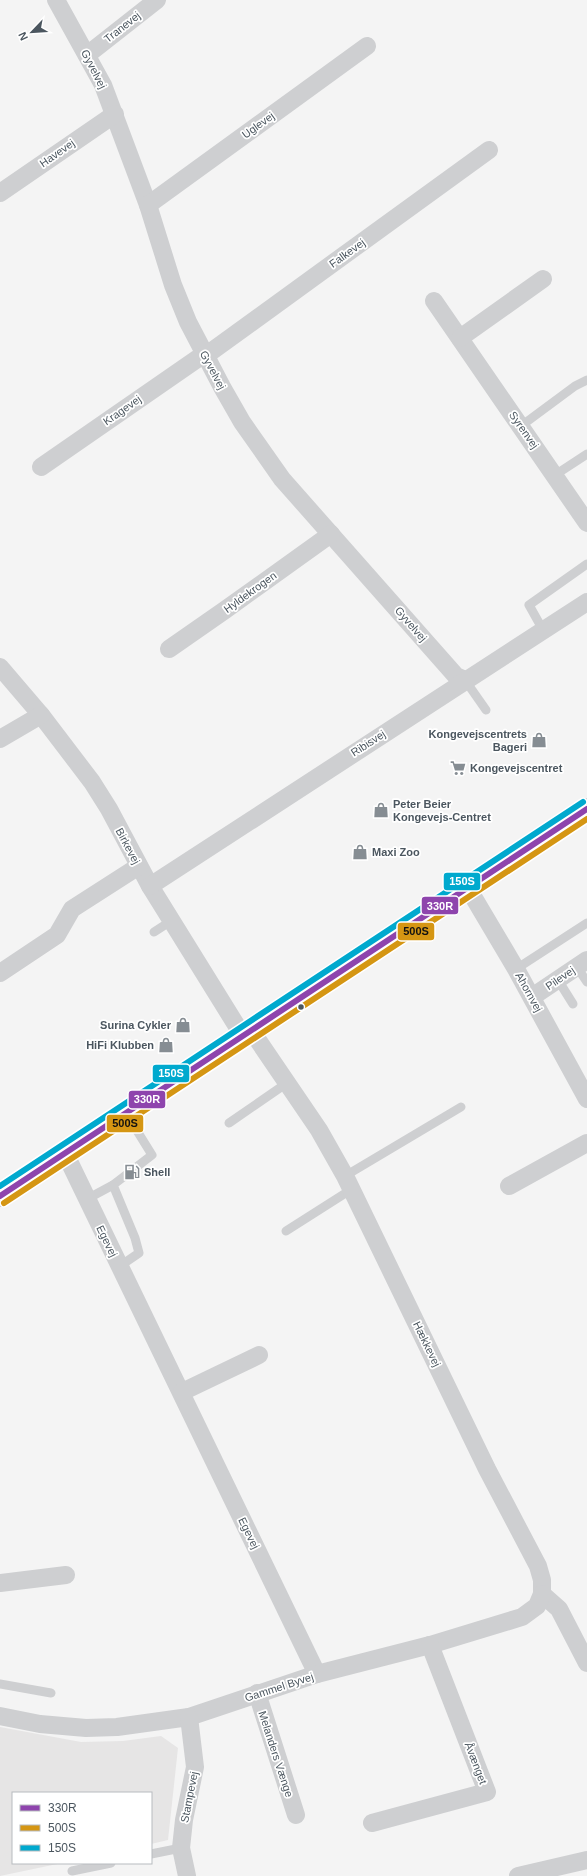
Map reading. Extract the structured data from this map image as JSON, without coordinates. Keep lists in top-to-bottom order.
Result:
{
  "streets": {
    "street": [
      "Tranevej",
      "Gyvelvej",
      "Uglevej",
      "Havevej",
      "Falkevej",
      "Kragevej",
      "Syrenvej",
      "Hyldekrogen",
      "Ribisvej",
      "Birkevej",
      "Pilevej",
      "Ahornvej",
      "Egevej",
      "Hækkevej",
      "Gammel Byvej",
      "Melanders Vænge",
      "Åvænget",
      "Stampevej"
    ]
  },
  "crossings": [
    ["Tranevej", "Gyvelvej"],
    ["Gyvelvej", "Uglevej"],
    ["Gyvelvej", "Havevej"],
    ["Gyvelvej", "Falkevej"],
    ["Gyvelvej", "Kragevej"],
    ["Gyvelvej", "Hyldekrogen"],
    ["Gyvelvej", "Ribisvej"],
    ["Falkevej", "Kragevej"],
    ["Ribisvej", "Birkevej"],
    ["Birkevej", "Hækkevej"],
    ["Pilevej", "Ahornvej"],
    ["Egevej", "Gammel Byvej"],
    ["Hækkevej", "Gammel Byvej"],
    ["Gammel Byvej", "Melanders Vænge"],
    ["Gammel Byvej", "Åvænget"],
    ["Gammel Byvej", "Stampevej"]
  ],
  "places": {
    "shop": [
      "Kongevejscentrets Bageri",
      "Peter Beier Kongevejs-Centret",
      "Maxi Zoo",
      "Surina Cykler",
      "HiFi Klubben"
    ],
    "supermarket": ["Kongevejscentret"],
    "fuel station": ["Shell"]
  },
  "lines": ["transit line 150S", "transit line 330R", "transit line 500S"],
  "legend": ["330R", "500S", "150S"],
  "north": "bottom left"
}
